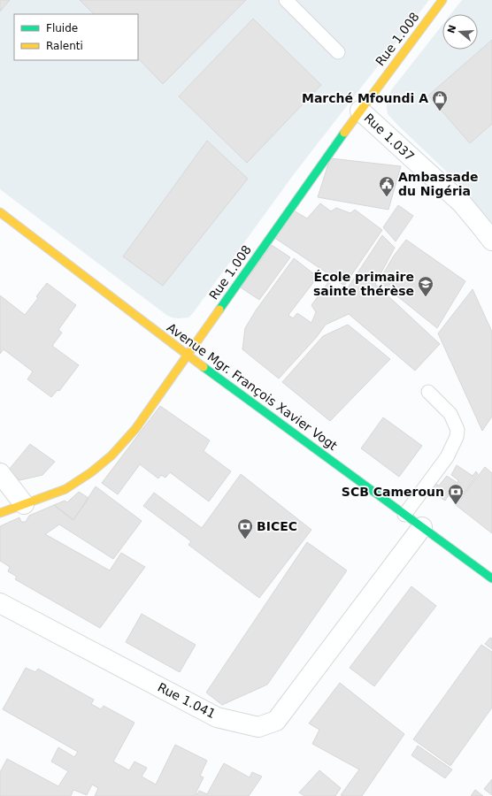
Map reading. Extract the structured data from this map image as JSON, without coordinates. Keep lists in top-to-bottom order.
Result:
{
  "streets": {
    "street": [
      "Rue 1.008",
      "Rue 1.037",
      "Avenue Mgr. François Xavier Vogt",
      "Rue 1.041"
    ]
  },
  "crossings": [
    ["Rue 1.008", "Rue 1.037"],
    ["Rue 1.008", "Avenue Mgr. François Xavier Vogt"],
    ["Avenue Mgr. François Xavier Vogt", "Rue 1.041"]
  ],
  "places": {
    "shop": ["Marché Mfoundi A"],
    "public building": ["Ambassade du Nigéria"],
    "school or university": ["École primaire sainte thérèse"],
    "bank": ["SCB Cameroun", "BICEC"]
  },
  "legend": ["Fluide", "Ralenti"],
  "north": "left"
}
